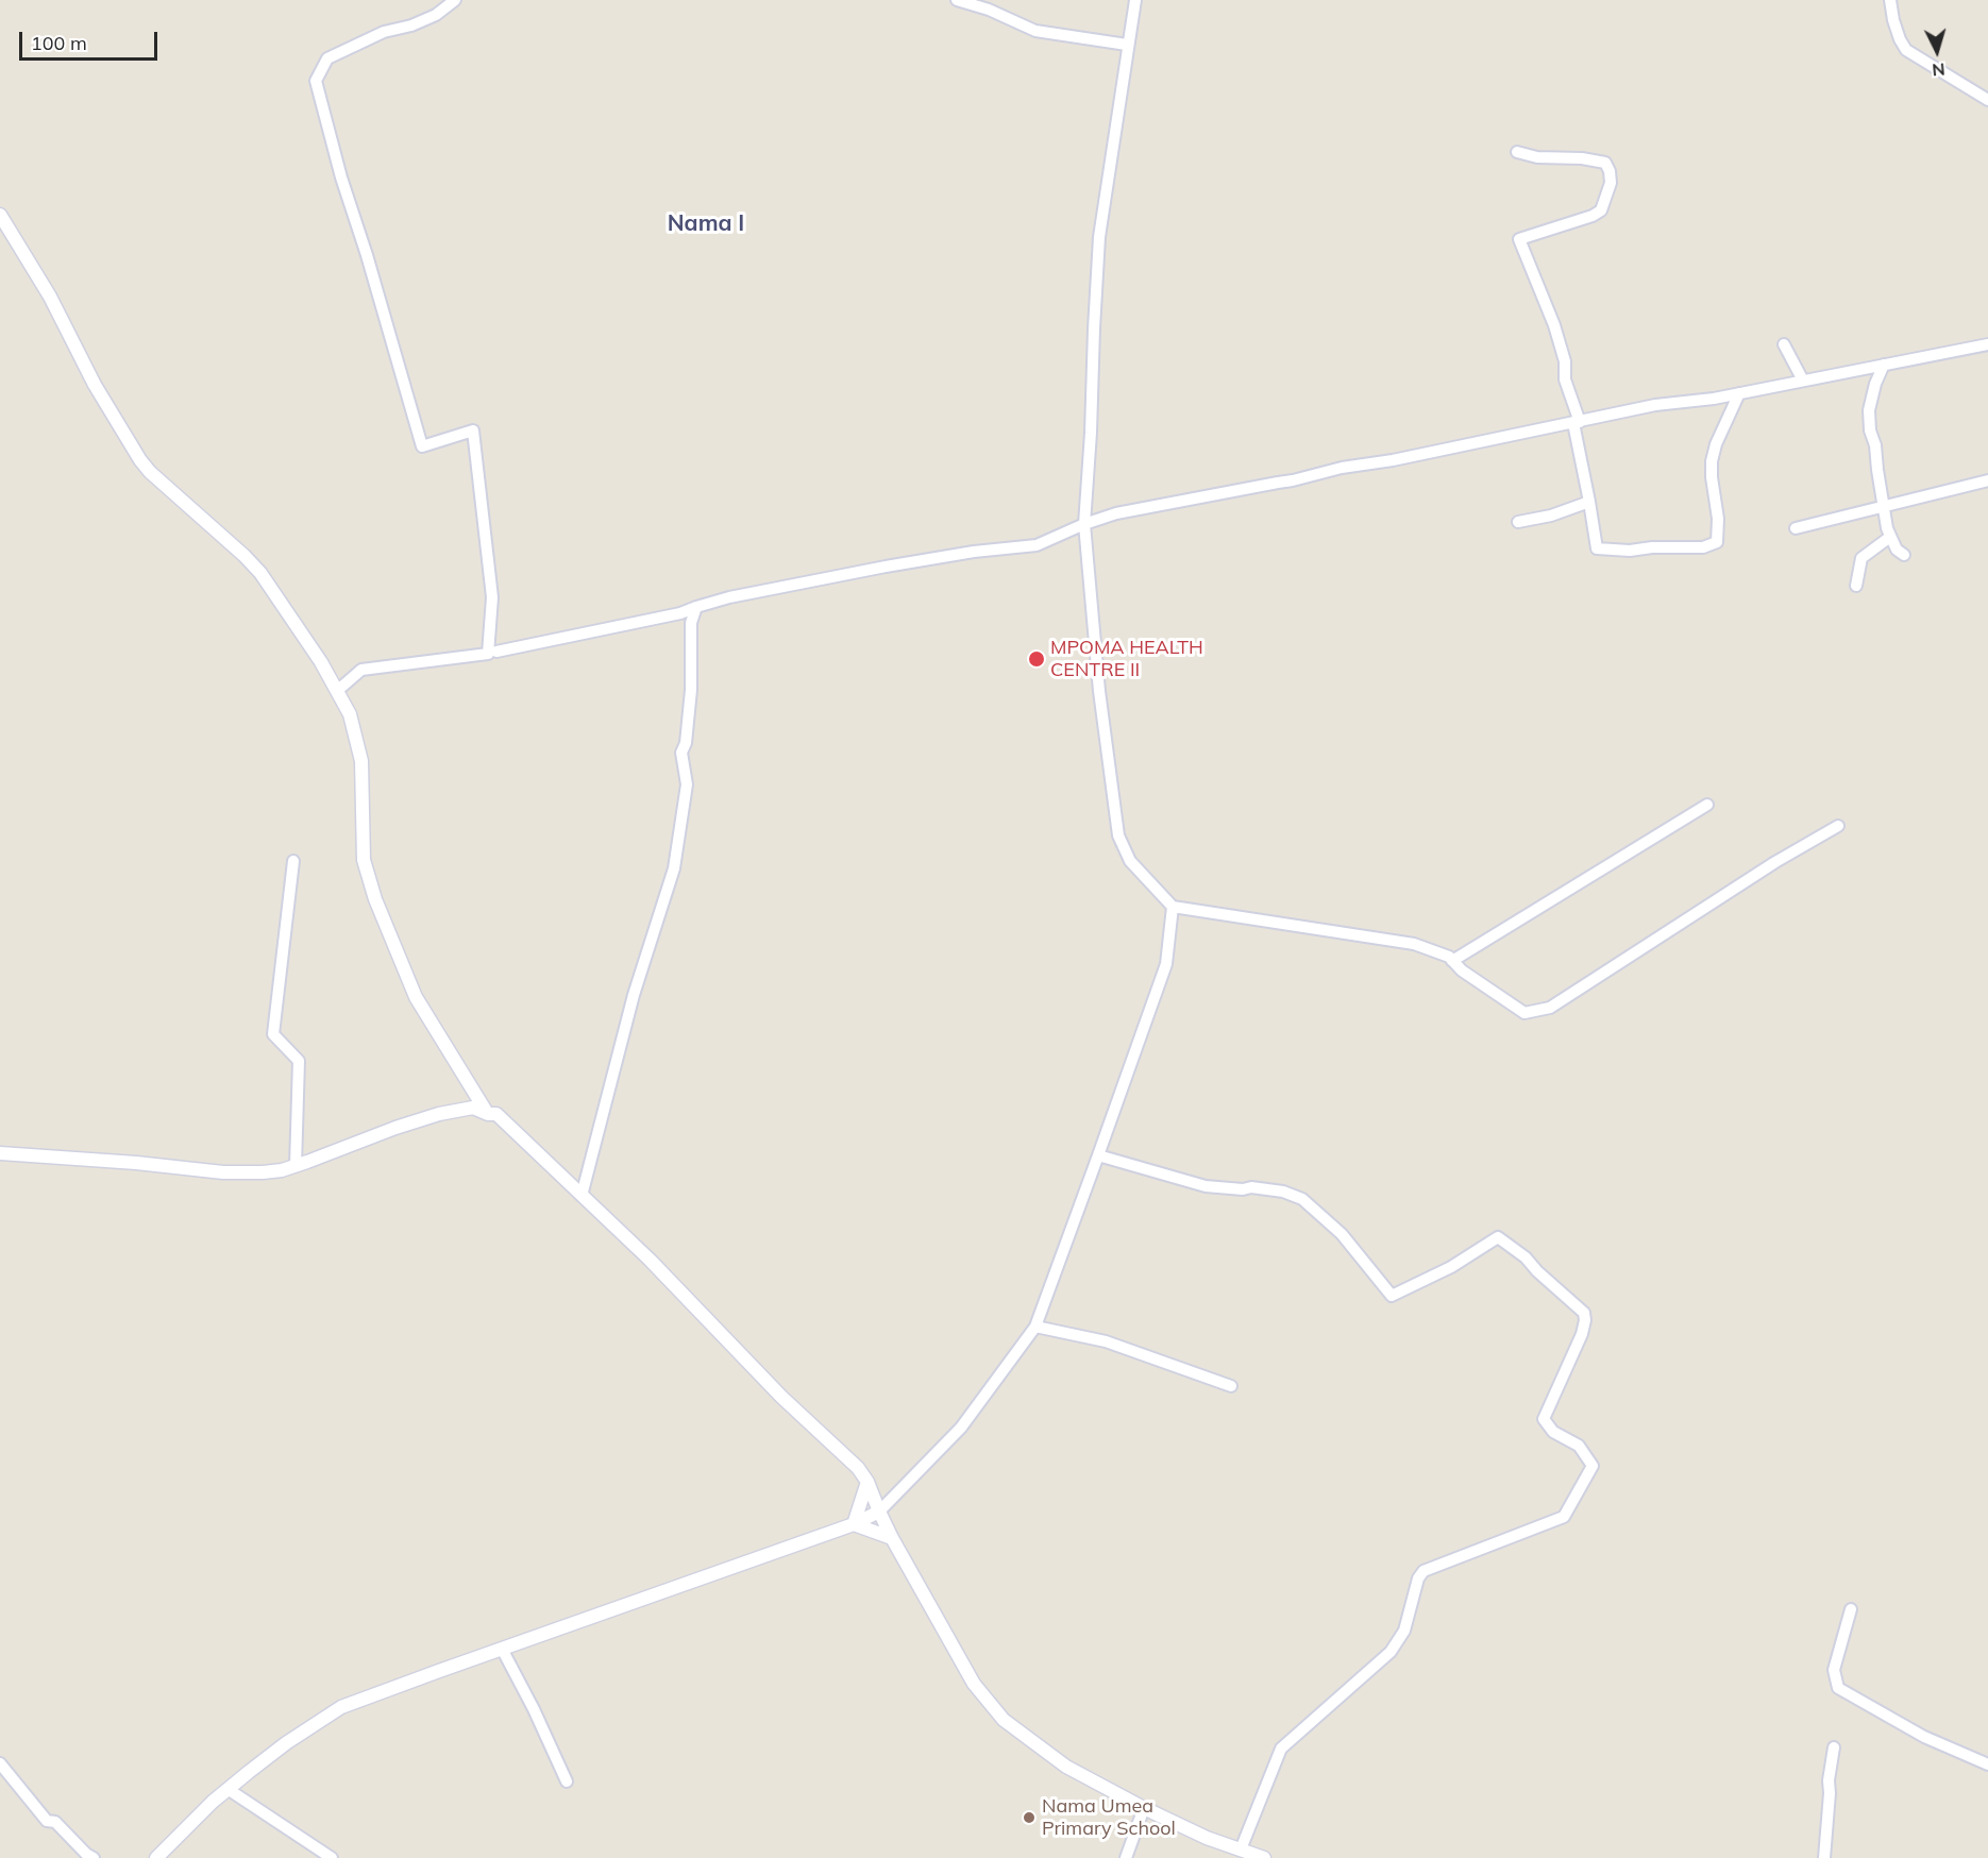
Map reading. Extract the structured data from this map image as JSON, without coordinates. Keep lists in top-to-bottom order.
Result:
{
  "districts": ["Nama I"],
  "places": ["MPOMA HEALTH CENTRE II", "Nama Umea Primary School"],
  "scale_bar": "100 m",
  "north": "bottom"
}
